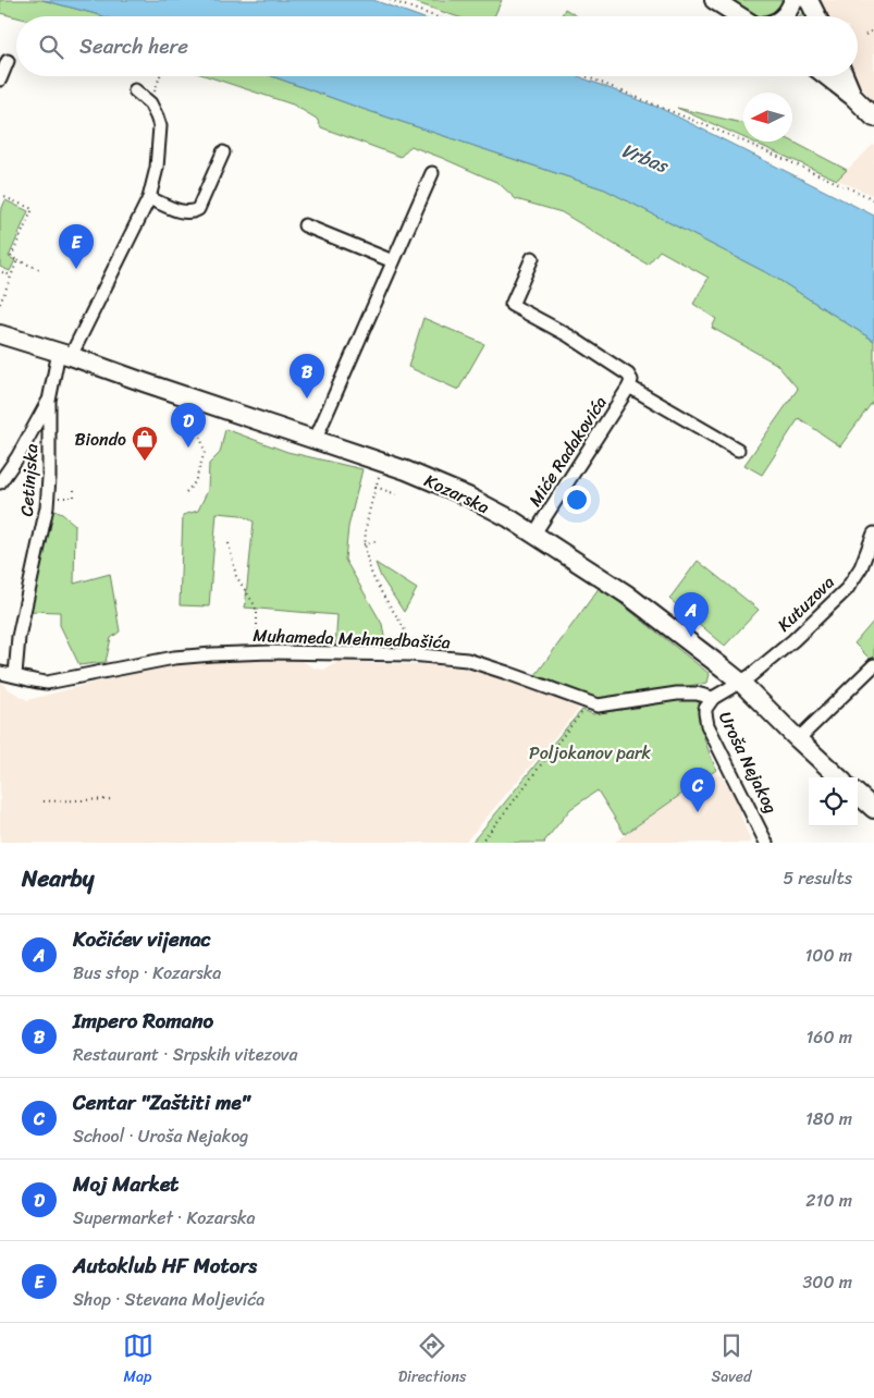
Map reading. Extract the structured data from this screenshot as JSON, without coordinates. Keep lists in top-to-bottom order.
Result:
{
  "streets": {
    "main road": ["Kozarska"],
    "street": [
      "Miće Radakovića",
      "Cetinjska",
      "Kutuzova",
      "Muhameda Mehmedbašića",
      "Uroša Nejakog"
    ]
  },
  "crossings": [
    ["Miće Radakovića", "Kozarska"],
    ["Cetinjska", "Kozarska"],
    ["Cetinjska", "Muhameda Mehmedbašića"],
    ["Kozarska", "Kutuzova"],
    ["Kozarska", "Uroša Nejakog"],
    ["Kutuzova", "Uroša Nejakog"],
    ["Muhameda Mehmedbašića", "Uroša Nejakog"]
  ],
  "water": ["Vrbas"],
  "parks": ["Poljokanov park"],
  "places": {
    "shop": ["Biondo"]
  },
  "north": "left",
  "page": {
    "search": "Search here",
    "pins": [
      "E",
      "B",
      "D",
      "A",
      "C"
    ],
    "heading": ["Nearby", "5 results"],
    "list": [
      {
        "mark": "A",
        "name": "Kočićev vijenac",
        "note": "Bus stop · Kozarska",
        "value": "100 m"
      },
      {
        "mark": "B",
        "name": "Impero Romano",
        "note": "Restaurant · Srpskih vitezova",
        "value": "160 m"
      },
      {
        "mark": "C",
        "name": "Centar \"Zaštiti me\"",
        "note": "School · Uroša Nejakog",
        "value": "180 m"
      },
      {
        "mark": "D",
        "name": "Moj Market",
        "note": "Supermarket · Kozarska",
        "value": "210 m"
      },
      {
        "mark": "E",
        "name": "Autoklub HF Motors",
        "note": "Shop · Stevana Moljevića",
        "value": "300 m"
      }
    ],
    "nav": ["Map", "Directions", "Saved"]
  }
}
